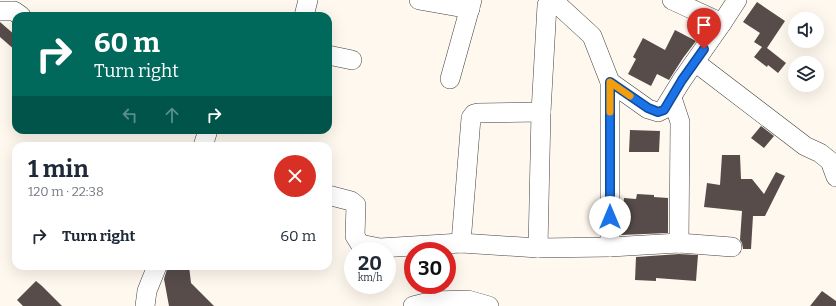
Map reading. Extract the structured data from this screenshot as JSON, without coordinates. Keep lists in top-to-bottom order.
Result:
{
  "page": {
    "turn": ["60 m", "Turn right"],
    "heading": ["1 min", "120 m · 22:38"],
    "list": [
      {
        "name": "Turn right",
        "value": "60 m"
      }
    ],
    "speed": "20 km/h",
    "limit": "30"
  }
}
